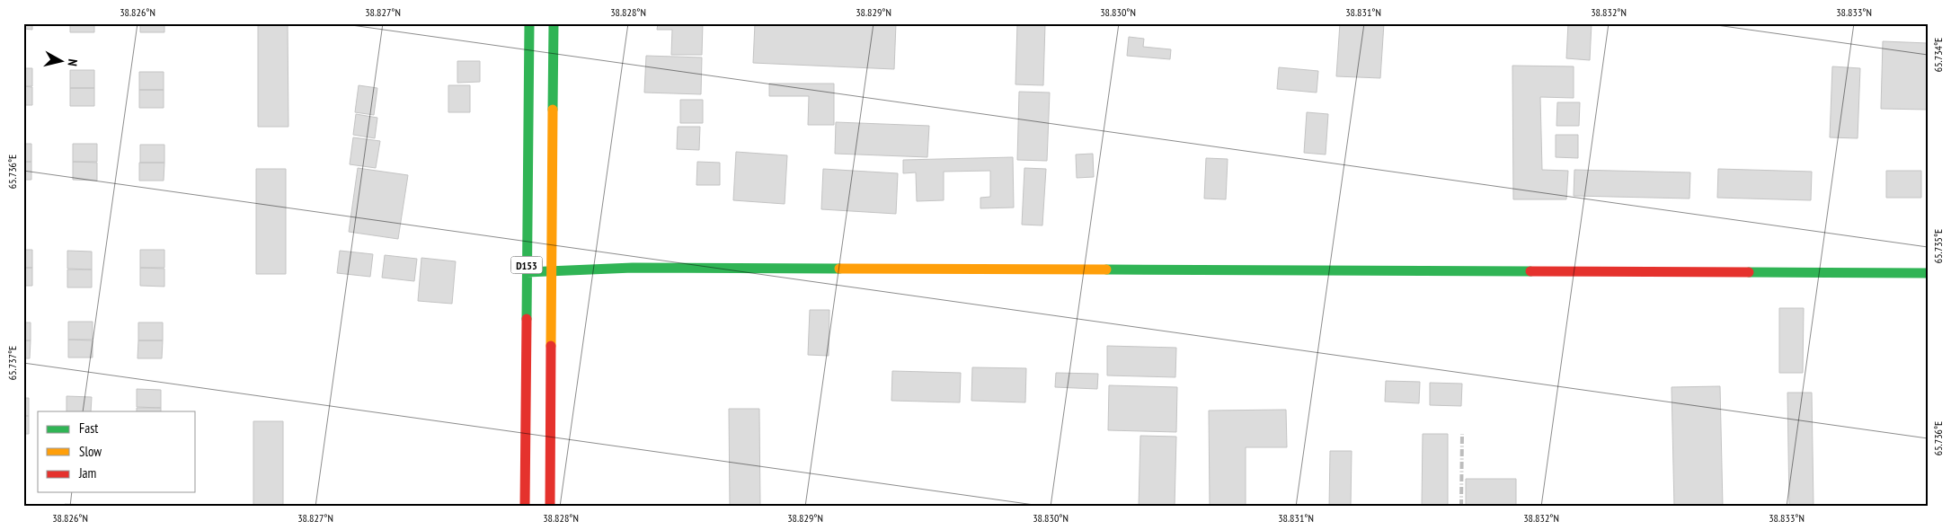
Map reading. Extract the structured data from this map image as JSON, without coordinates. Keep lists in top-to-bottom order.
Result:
{
  "streets": {
    "main road": ["D153"]
  },
  "legend": ["Fast", "Slow", "Jam"],
  "north": "right",
  "coordinates": [
    "38.826°N",
    "38.827°N",
    "38.828°N",
    "38.829°N",
    "38.830°N",
    "38.831°N",
    "38.832°N",
    "38.833°N",
    "65.734°E",
    "65.736°E",
    "65.735°E",
    "65.737°E"
  ]
}
